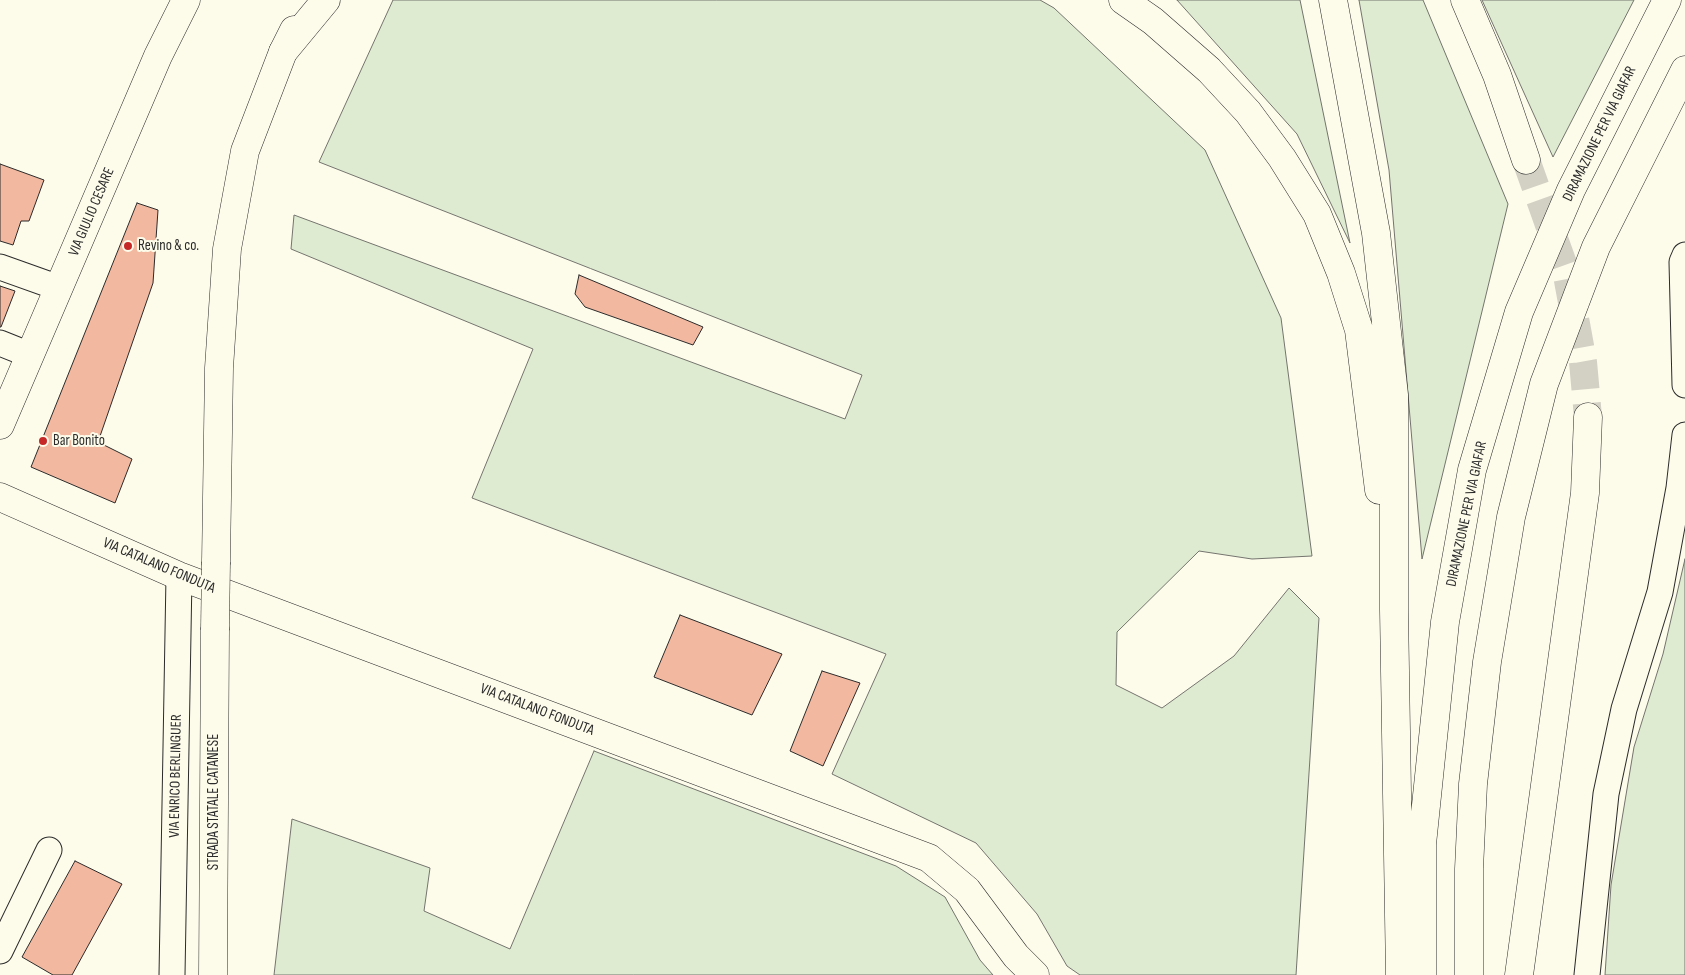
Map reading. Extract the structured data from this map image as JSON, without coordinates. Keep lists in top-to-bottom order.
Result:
{
  "streets": {
    "main road": [
      "DIRAMAZIONE PER VIA GIAFAR",
      "VIA GIULIO CESARE",
      "VIA CATALANO FONDUTA",
      "STRADA STATALE CATANESE"
    ],
    "street": ["VIA ENRICO BERLINGUER"]
  },
  "crossings": [
    ["VIA CATALANO FONDUTA", "VIA ENRICO BERLINGUER"]
  ],
  "places": ["Revino & co.", "Bar Bonito"]
}
